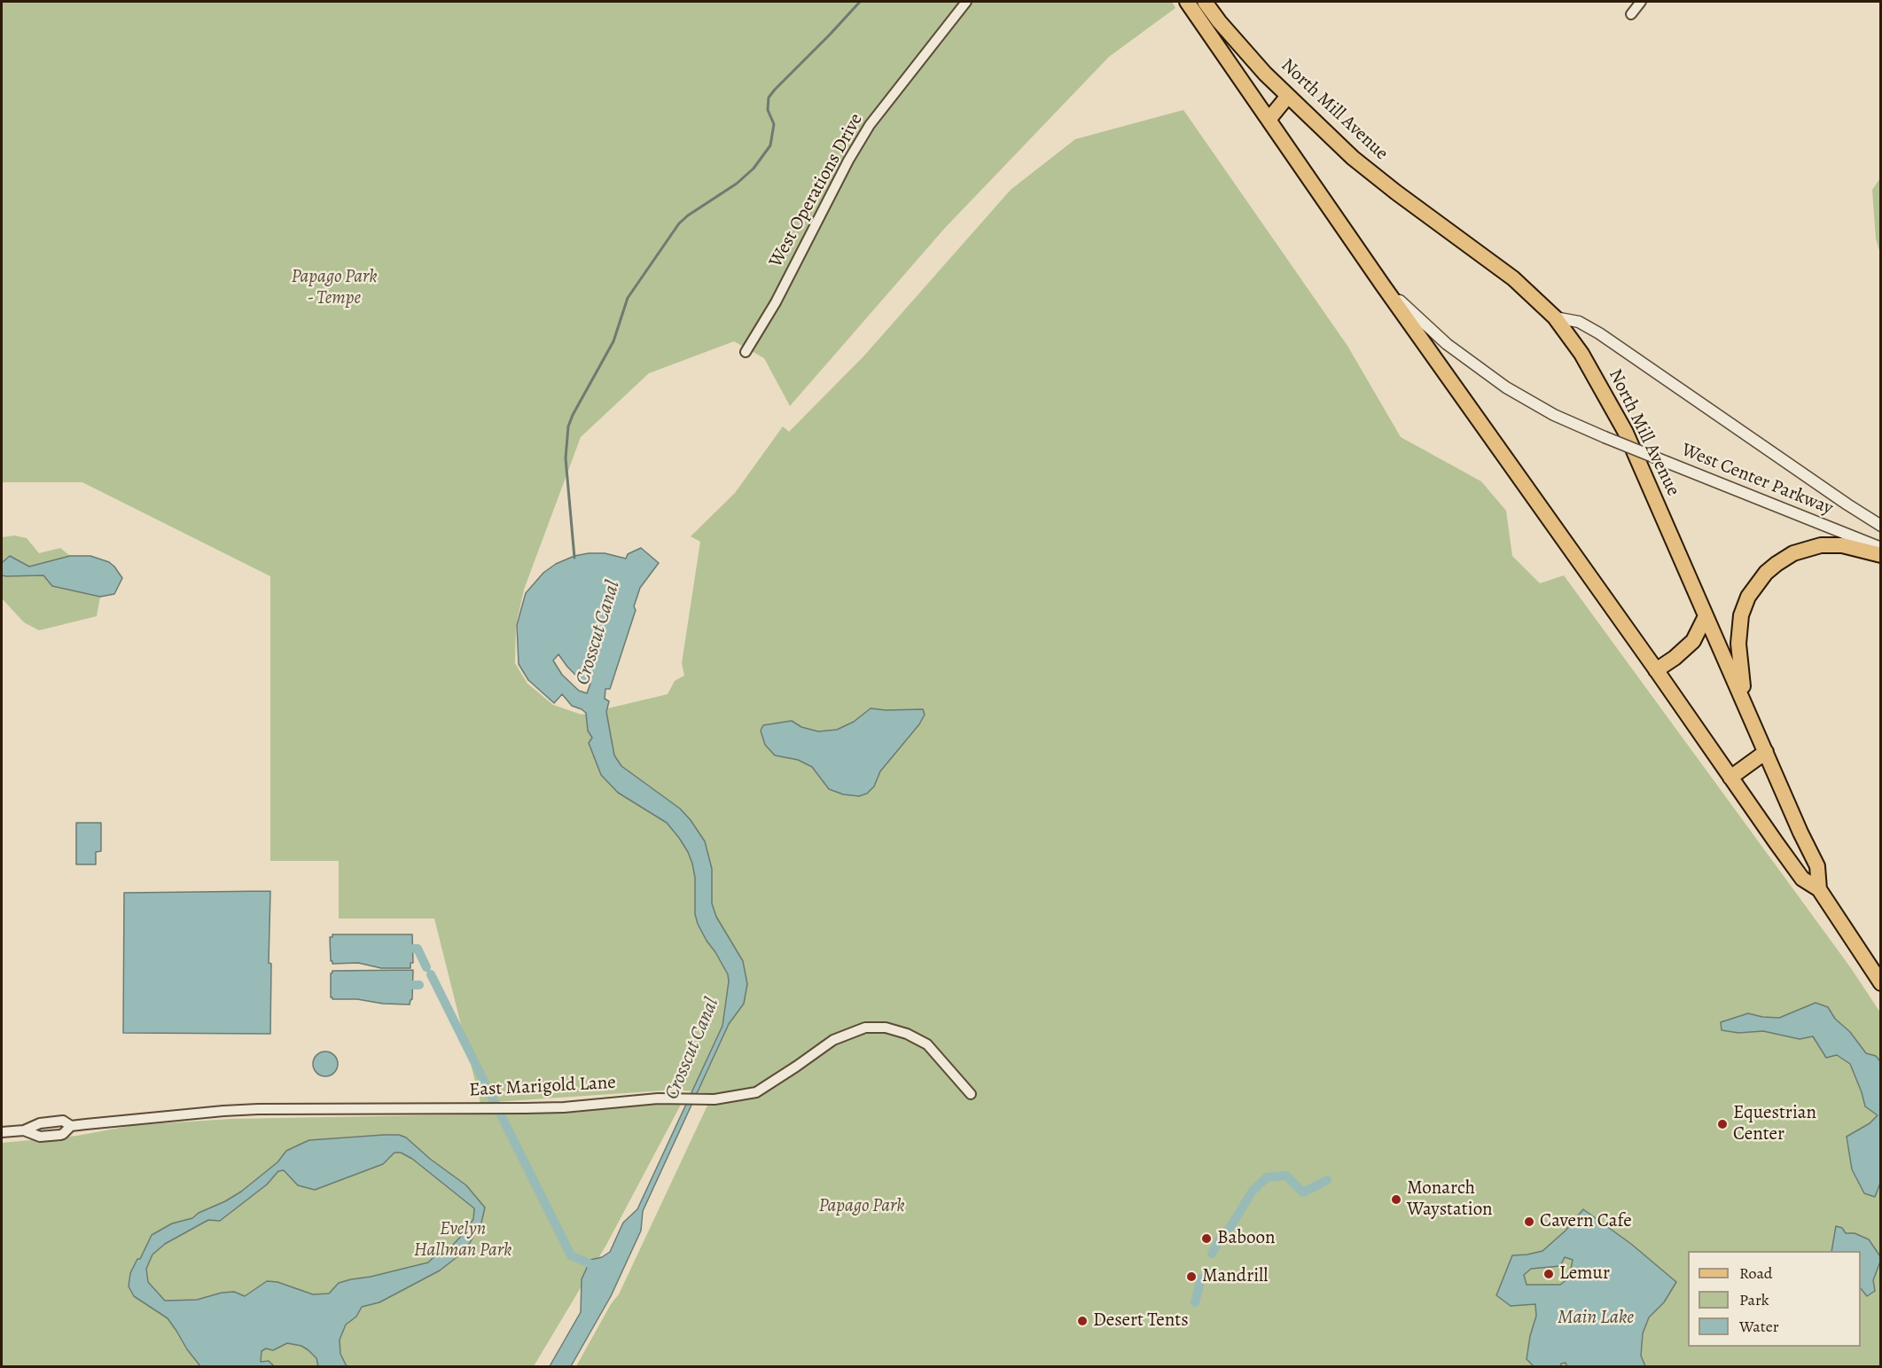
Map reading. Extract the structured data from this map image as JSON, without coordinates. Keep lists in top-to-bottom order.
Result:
{
  "streets": {
    "main road": ["North Mill Avenue"],
    "street": ["West Operations Drive", "West Center Parkway", "East Marigold Lane"]
  },
  "crossings": [
    ["North Mill Avenue", "West Center Parkway"]
  ],
  "water": ["Crosscut Canal", "Main Lake"],
  "parks": ["Papago Park - Tempe", "Papago Park", "Evelyn Hallman Park"],
  "places": [
    "Equestrian Center",
    "Monarch Waystation",
    "Cavern Cafe",
    "Baboon",
    "Lemur",
    "Mandrill",
    "Desert Tents"
  ],
  "legend": ["Road", "Park", "Water"]
}
